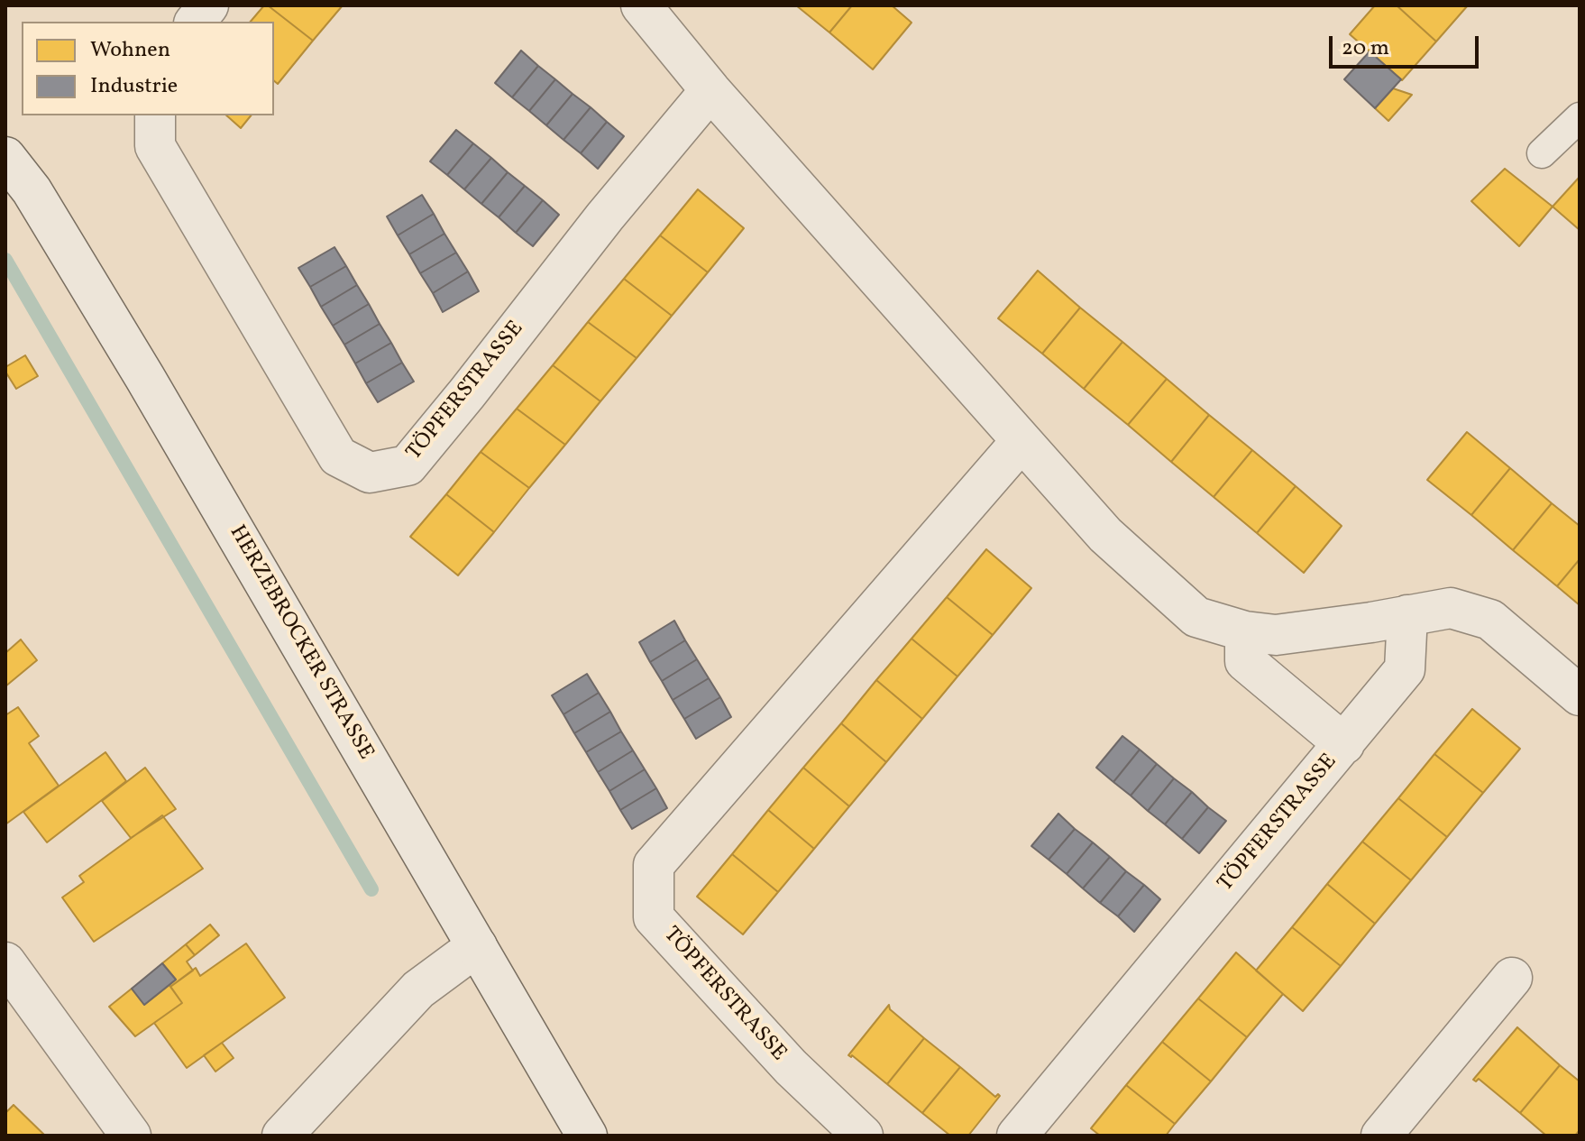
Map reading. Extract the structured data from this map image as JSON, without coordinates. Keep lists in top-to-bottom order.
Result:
{
  "streets": {
    "street": ["TÖPFERSTRASSE", "HERZEBROCKER STRASSE"]
  },
  "legend": ["Wohnen", "Industrie"],
  "scale_bar": "20 m"
}
